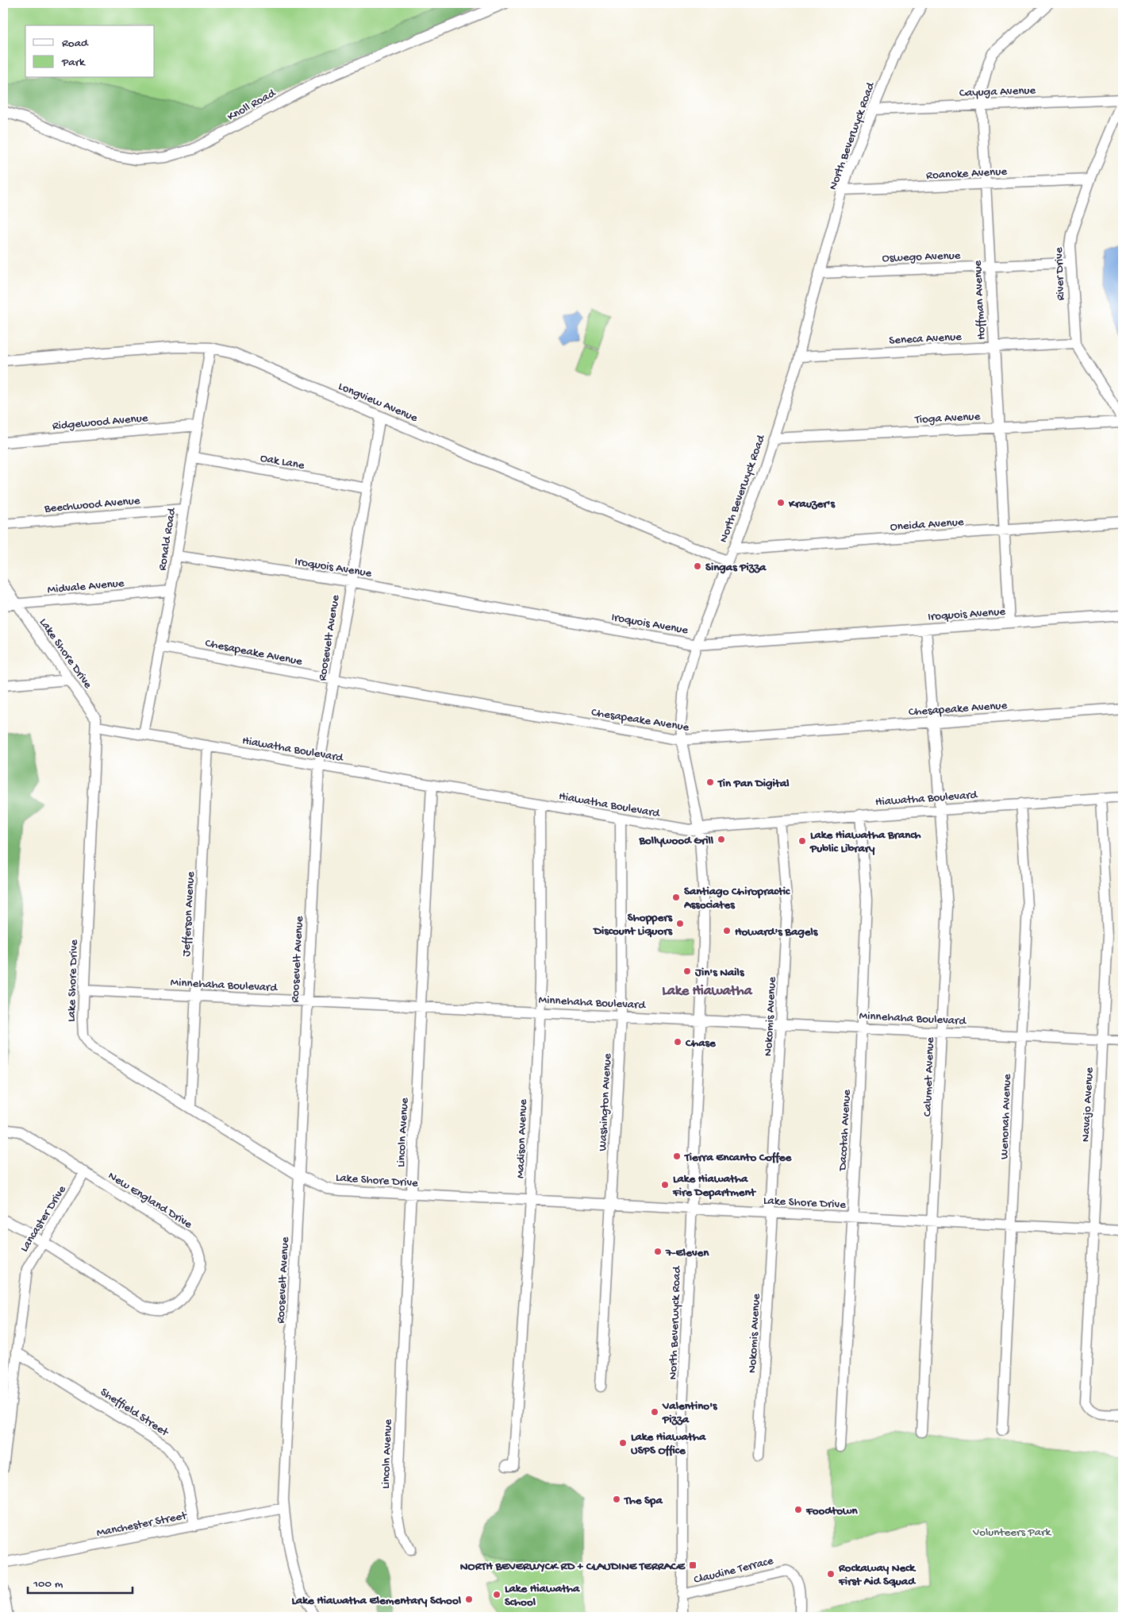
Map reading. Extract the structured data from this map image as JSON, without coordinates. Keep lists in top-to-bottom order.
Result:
{
  "streets": {
    "street": [
      "Cayuga Avenue",
      "Knoll Road",
      "North Beverwyck Road",
      "Roanoke Avenue",
      "Oswego Avenue",
      "River Drive",
      "Hoffman Avenue",
      "Seneca Avenue",
      "Longview Avenue",
      "Tioga Avenue",
      "Ridgewood Avenue",
      "Oak Lane",
      "Beechwood Avenue",
      "Oneida Avenue",
      "Ronald Road",
      "Iroquois Avenue",
      "Midvale Avenue",
      "Roosevelt Avenue",
      "Chesapeake Avenue",
      "Lake Shore Drive",
      "Hiawatha Boulevard",
      "Jefferson Avenue",
      "Minnehaha Boulevard",
      "Nokomis Avenue",
      "Calumet Avenue",
      "Washington Avenue",
      "Navajo Avenue",
      "Wenonah Avenue",
      "Dacotah Avenue",
      "Lincoln Avenue",
      "Madison Avenue",
      "New England Drive",
      "Lancaster Drive",
      "Sheffield Street",
      "Manchester Street",
      "Claudine Terrace"
    ]
  },
  "crossings": [
    ["Cayuga Avenue", "North Beverwyck Road"],
    ["Cayuga Avenue", "River Drive"],
    ["Cayuga Avenue", "Hoffman Avenue"],
    ["North Beverwyck Road", "Roanoke Avenue"],
    ["North Beverwyck Road", "Oswego Avenue"],
    ["North Beverwyck Road", "Seneca Avenue"],
    ["North Beverwyck Road", "Longview Avenue"],
    ["North Beverwyck Road", "Tioga Avenue"],
    ["North Beverwyck Road", "Oneida Avenue"],
    ["North Beverwyck Road", "Iroquois Avenue"],
    ["North Beverwyck Road", "Chesapeake Avenue"],
    ["North Beverwyck Road", "Lake Shore Drive"],
    ["North Beverwyck Road", "Hiawatha Boulevard"],
    ["North Beverwyck Road", "Minnehaha Boulevard"],
    ["North Beverwyck Road", "Claudine Terrace"],
    ["Roanoke Avenue", "River Drive"],
    ["Roanoke Avenue", "Hoffman Avenue"],
    ["Oswego Avenue", "River Drive"],
    ["Oswego Avenue", "Hoffman Avenue"],
    ["River Drive", "Seneca Avenue"],
    ["River Drive", "Tioga Avenue"],
    ["Hoffman Avenue", "Seneca Avenue"],
    ["Hoffman Avenue", "Tioga Avenue"],
    ["Hoffman Avenue", "Oneida Avenue"],
    ["Hoffman Avenue", "Iroquois Avenue"],
    ["Longview Avenue", "Ronald Road"],
    ["Longview Avenue", "Roosevelt Avenue"],
    ["Ridgewood Avenue", "Ronald Road"],
    ["Oak Lane", "Ronald Road"],
    ["Oak Lane", "Roosevelt Avenue"],
    ["Beechwood Avenue", "Ronald Road"],
    ["Ronald Road", "Iroquois Avenue"],
    ["Ronald Road", "Midvale Avenue"],
    ["Ronald Road", "Chesapeake Avenue"],
    ["Ronald Road", "Hiawatha Boulevard"],
    ["Iroquois Avenue", "Roosevelt Avenue"],
    ["Iroquois Avenue", "Calumet Avenue"],
    ["Midvale Avenue", "Lake Shore Drive"],
    ["Roosevelt Avenue", "Chesapeake Avenue"],
    ["Roosevelt Avenue", "Lake Shore Drive"],
    ["Roosevelt Avenue", "Hiawatha Boulevard"],
    ["Roosevelt Avenue", "Minnehaha Boulevard"],
    ["Roosevelt Avenue", "Manchester Street"],
    ["Chesapeake Avenue", "Calumet Avenue"],
    ["Lake Shore Drive", "Hiawatha Boulevard"],
    ["Lake Shore Drive", "Jefferson Avenue"],
    ["Lake Shore Drive", "Minnehaha Boulevard"],
    ["Lake Shore Drive", "Nokomis Avenue"],
    ["Lake Shore Drive", "Calumet Avenue"],
    ["Lake Shore Drive", "Washington Avenue"],
    ["Lake Shore Drive", "Navajo Avenue"],
    ["Lake Shore Drive", "Wenonah Avenue"],
    ["Lake Shore Drive", "Dacotah Avenue"],
    ["Lake Shore Drive", "Lincoln Avenue"],
    ["Lake Shore Drive", "Madison Avenue"],
    ["Hiawatha Boulevard", "Jefferson Avenue"],
    ["Hiawatha Boulevard", "Nokomis Avenue"],
    ["Hiawatha Boulevard", "Calumet Avenue"],
    ["Hiawatha Boulevard", "Washington Avenue"],
    ["Hiawatha Boulevard", "Navajo Avenue"],
    ["Hiawatha Boulevard", "Wenonah Avenue"],
    ["Hiawatha Boulevard", "Dacotah Avenue"],
    ["Hiawatha Boulevard", "Lincoln Avenue"],
    ["Hiawatha Boulevard", "Madison Avenue"],
    ["Jefferson Avenue", "Minnehaha Boulevard"],
    ["Minnehaha Boulevard", "Nokomis Avenue"],
    ["Minnehaha Boulevard", "Calumet Avenue"],
    ["Minnehaha Boulevard", "Washington Avenue"],
    ["Minnehaha Boulevard", "Navajo Avenue"],
    ["Minnehaha Boulevard", "Wenonah Avenue"],
    ["Minnehaha Boulevard", "Dacotah Avenue"],
    ["Minnehaha Boulevard", "Lincoln Avenue"],
    ["Minnehaha Boulevard", "Madison Avenue"],
    ["New England Drive", "Lancaster Drive"],
    ["Lancaster Drive", "Sheffield Street"],
    ["Sheffield Street", "Manchester Street"]
  ],
  "districts": ["Lake Hiawatha"],
  "parks": ["Volunteers Park"],
  "places": {
    "other": [
      "Krauzer's",
      "Singas Pizza",
      "Tin Pan Digital",
      "Bollywood Grill",
      "Lake Hiawatha Branch Public Library",
      "Santiago Chiropractic Associates",
      "Shoppers Discount Liquors",
      "Howard's Bagels",
      "Jin's Nails",
      "Chase",
      "Tierra Encanto Coffee",
      "Lake Hiawatha Fire Department",
      "7-Eleven",
      "Valentino's Pizza",
      "Lake Hiawatha USPS Office",
      "The Spa",
      "Foodtown",
      "Rockaway Neck First Aid Squad",
      "Lake Hiawatha School",
      "Lake Hiawatha Elementary School"
    ],
    "transit": ["NORTH BEVERWYCK RD + CLAUDINE TERRACE"]
  },
  "legend": ["Road", "Park"],
  "scale_bar": "100 m"
}
